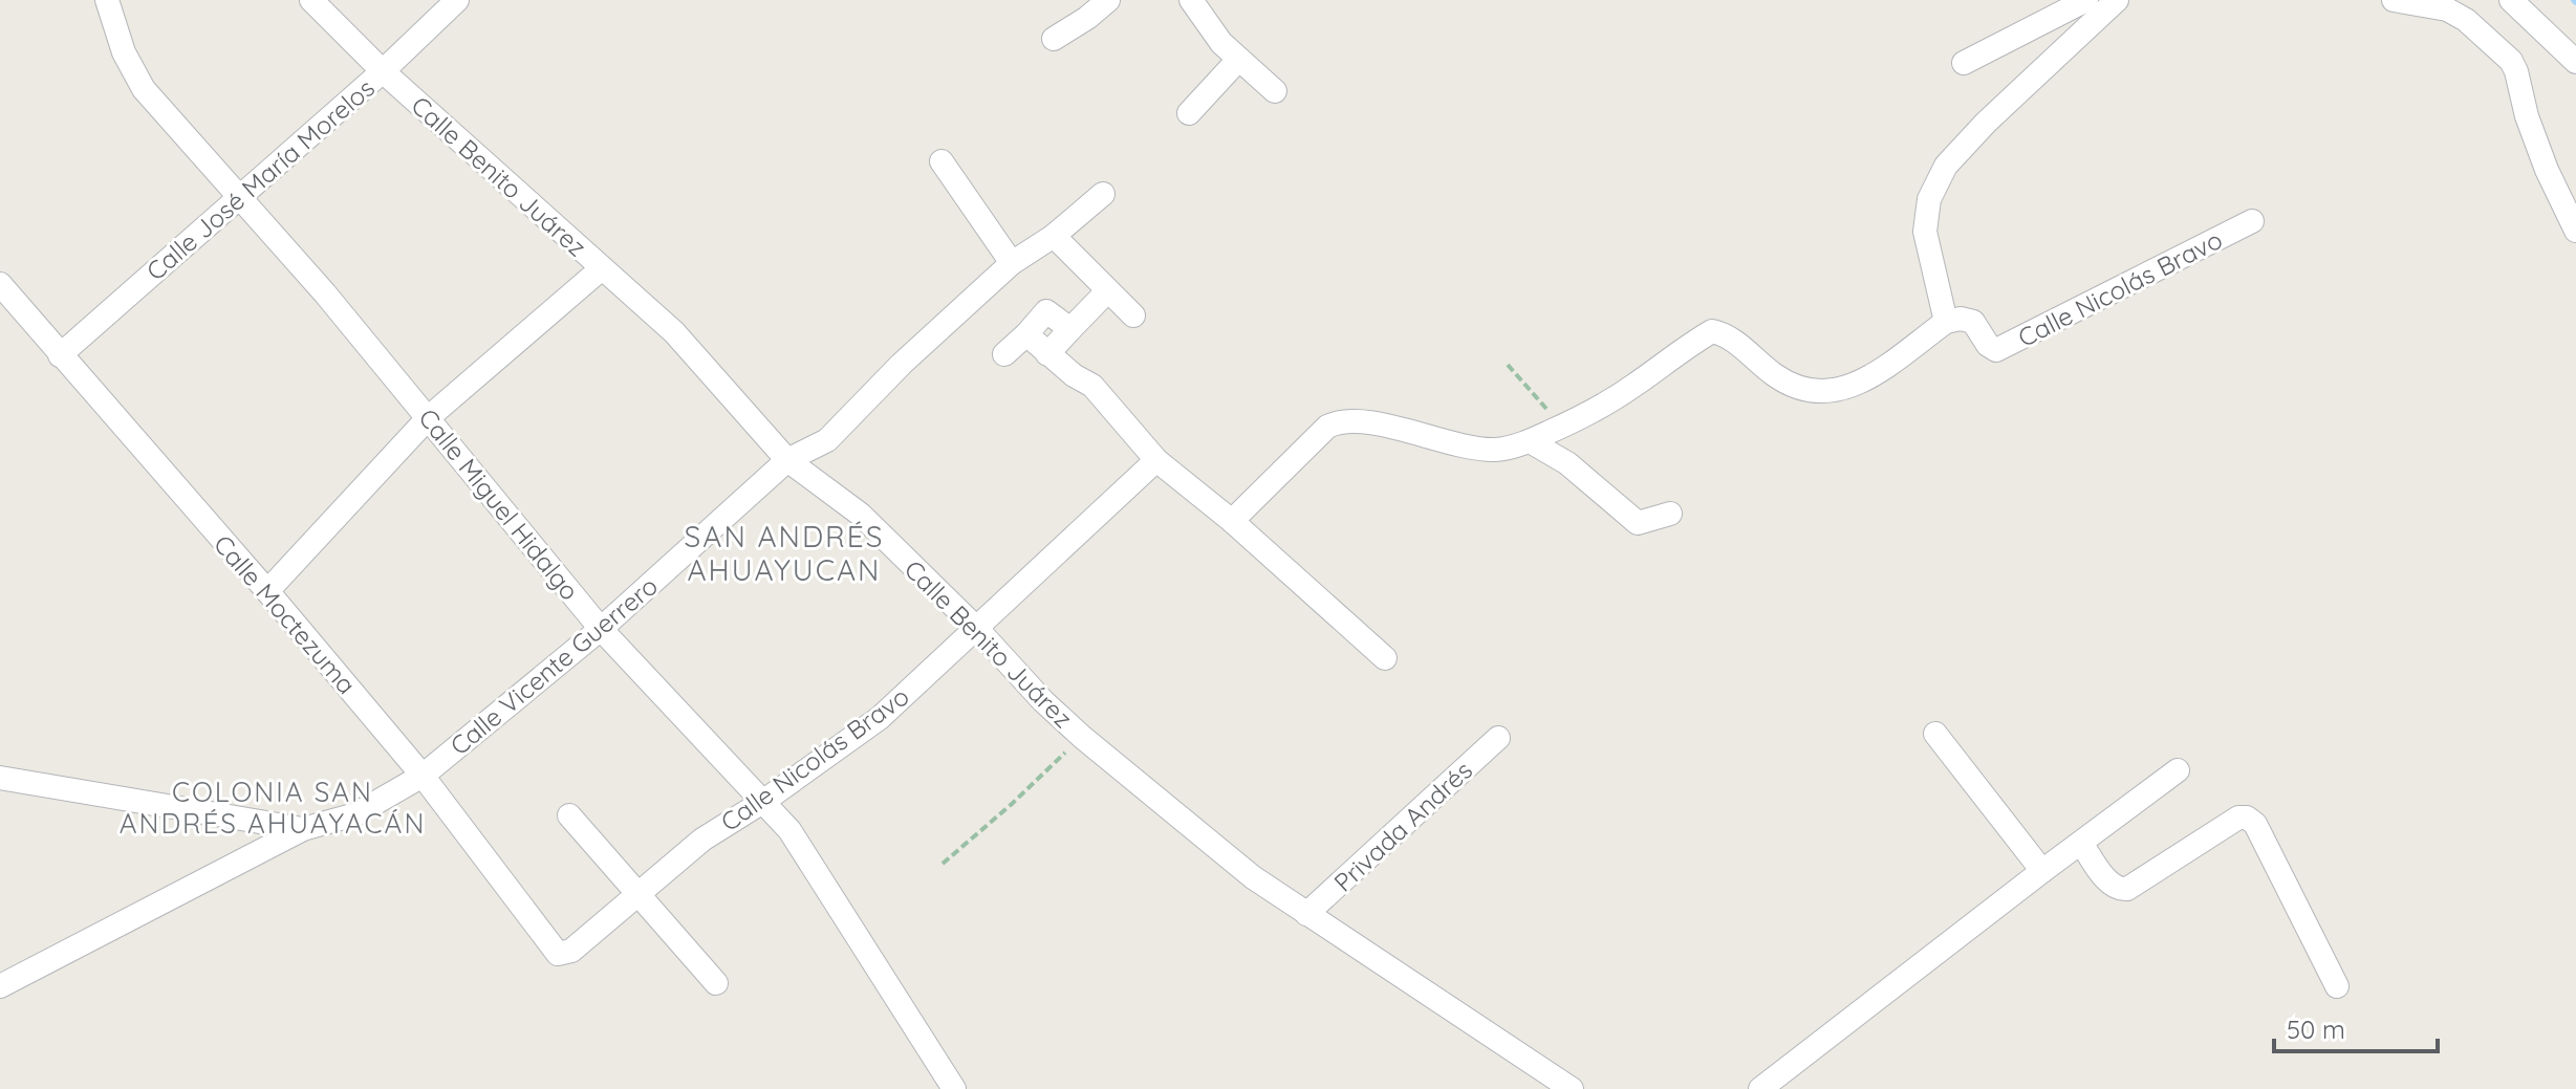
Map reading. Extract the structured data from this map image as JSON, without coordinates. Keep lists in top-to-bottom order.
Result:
{
  "streets": {
    "street": [
      "Calle Benito Juárez",
      "Calle José María Morelos",
      "Calle Nicolás Bravo",
      "Calle Miguel Hidalgo",
      "Calle Moctezuma",
      "Calle Vicente Guerrero",
      "Privada Andrés"
    ]
  },
  "crossings": [
    ["Calle Benito Juárez", "Calle José María Morelos"],
    ["Calle Benito Juárez", "Calle Nicolás Bravo"],
    ["Calle Benito Juárez", "Calle Vicente Guerrero"],
    ["Calle Benito Juárez", "Privada Andrés"],
    ["Calle José María Morelos", "Calle Miguel Hidalgo"],
    ["Calle José María Morelos", "Calle Moctezuma"],
    ["Calle Nicolás Bravo", "Calle Miguel Hidalgo"],
    ["Calle Nicolás Bravo", "Calle Moctezuma"],
    ["Calle Miguel Hidalgo", "Calle Vicente Guerrero"],
    ["Calle Moctezuma", "Calle Vicente Guerrero"]
  ],
  "districts": ["SAN ANDRÉS AHUAYUCAN", "COLONIA SAN ANDRÉS AHUAYACÁN"],
  "scale_bar": "50 m"
}
